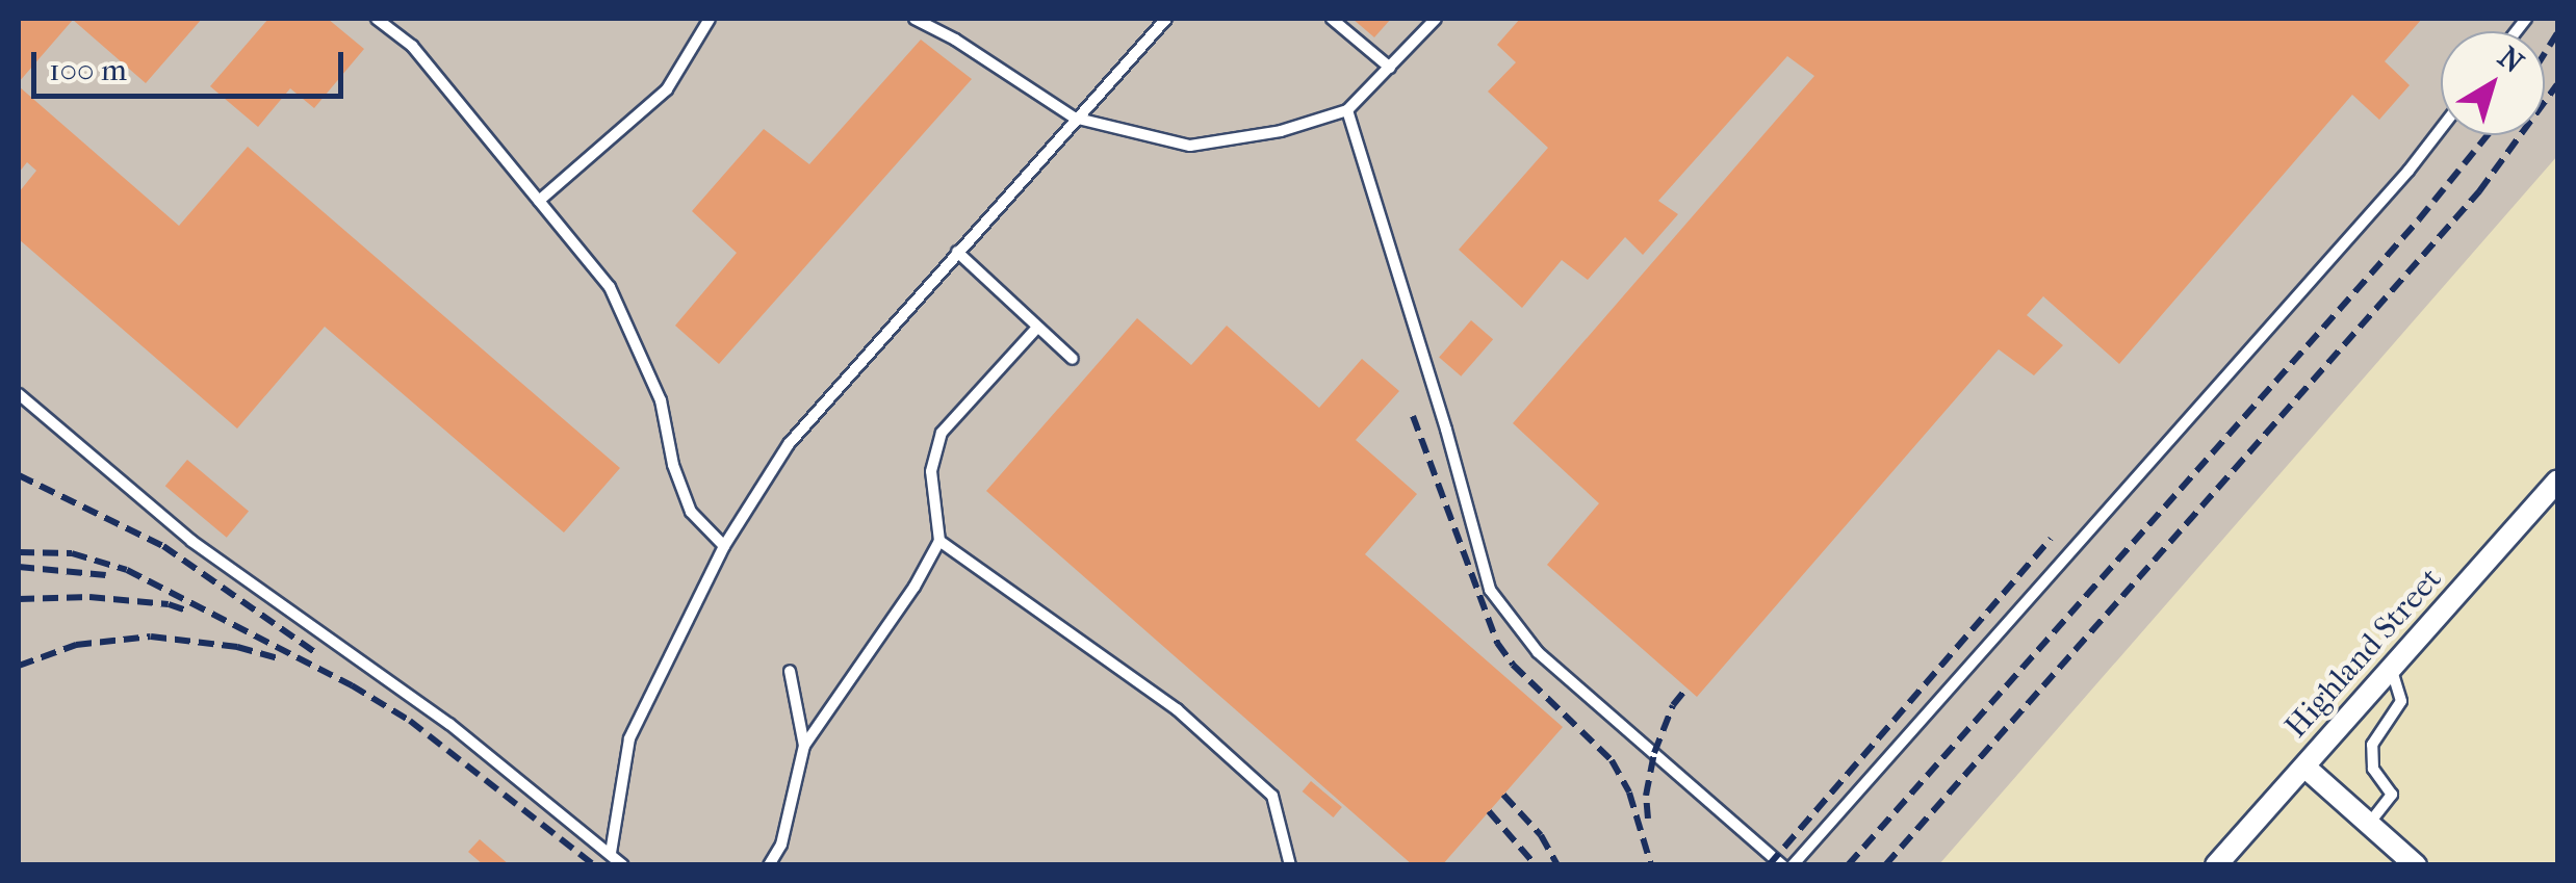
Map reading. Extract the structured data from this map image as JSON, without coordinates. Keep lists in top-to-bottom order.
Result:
{
  "streets": {
    "street": ["Highland Street"]
  },
  "scale_bar": "100 m",
  "north": "top right"
}
